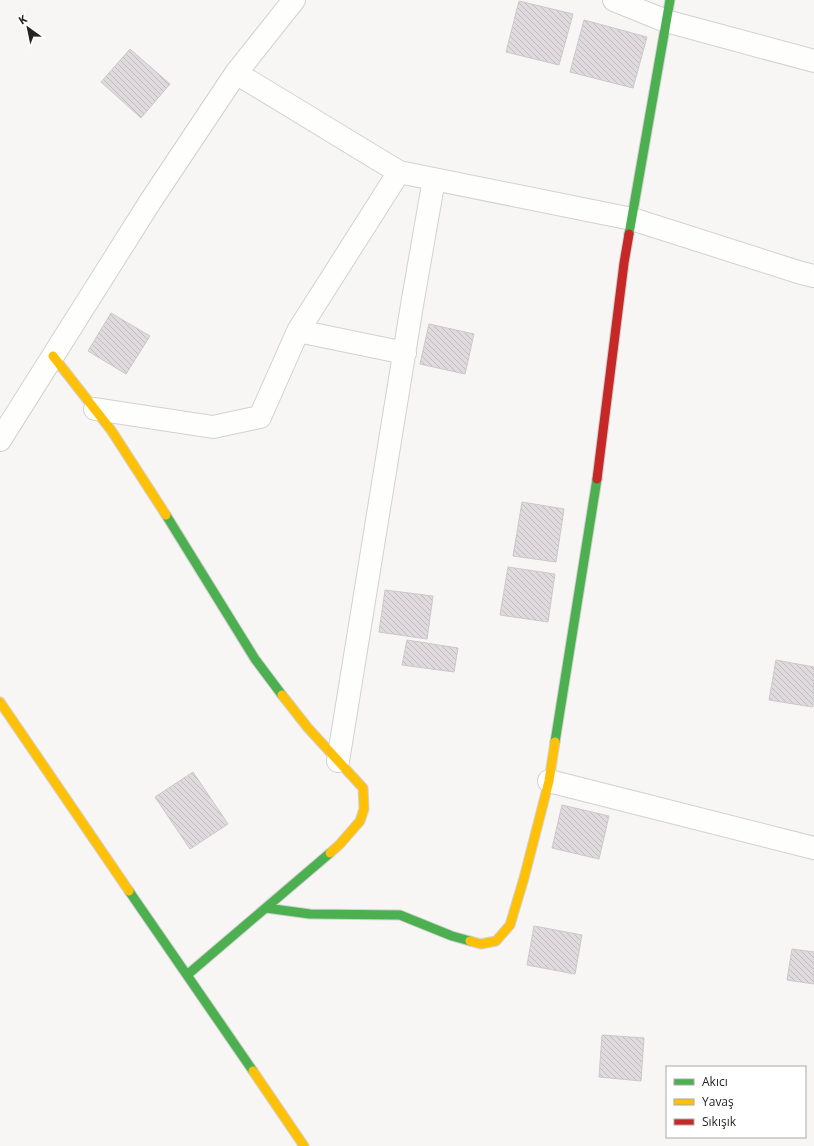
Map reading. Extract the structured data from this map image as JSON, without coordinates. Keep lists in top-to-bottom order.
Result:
{
  "legend": ["Akıcı", "Yavaş", "Sıkışık"],
  "north": "top left"
}
